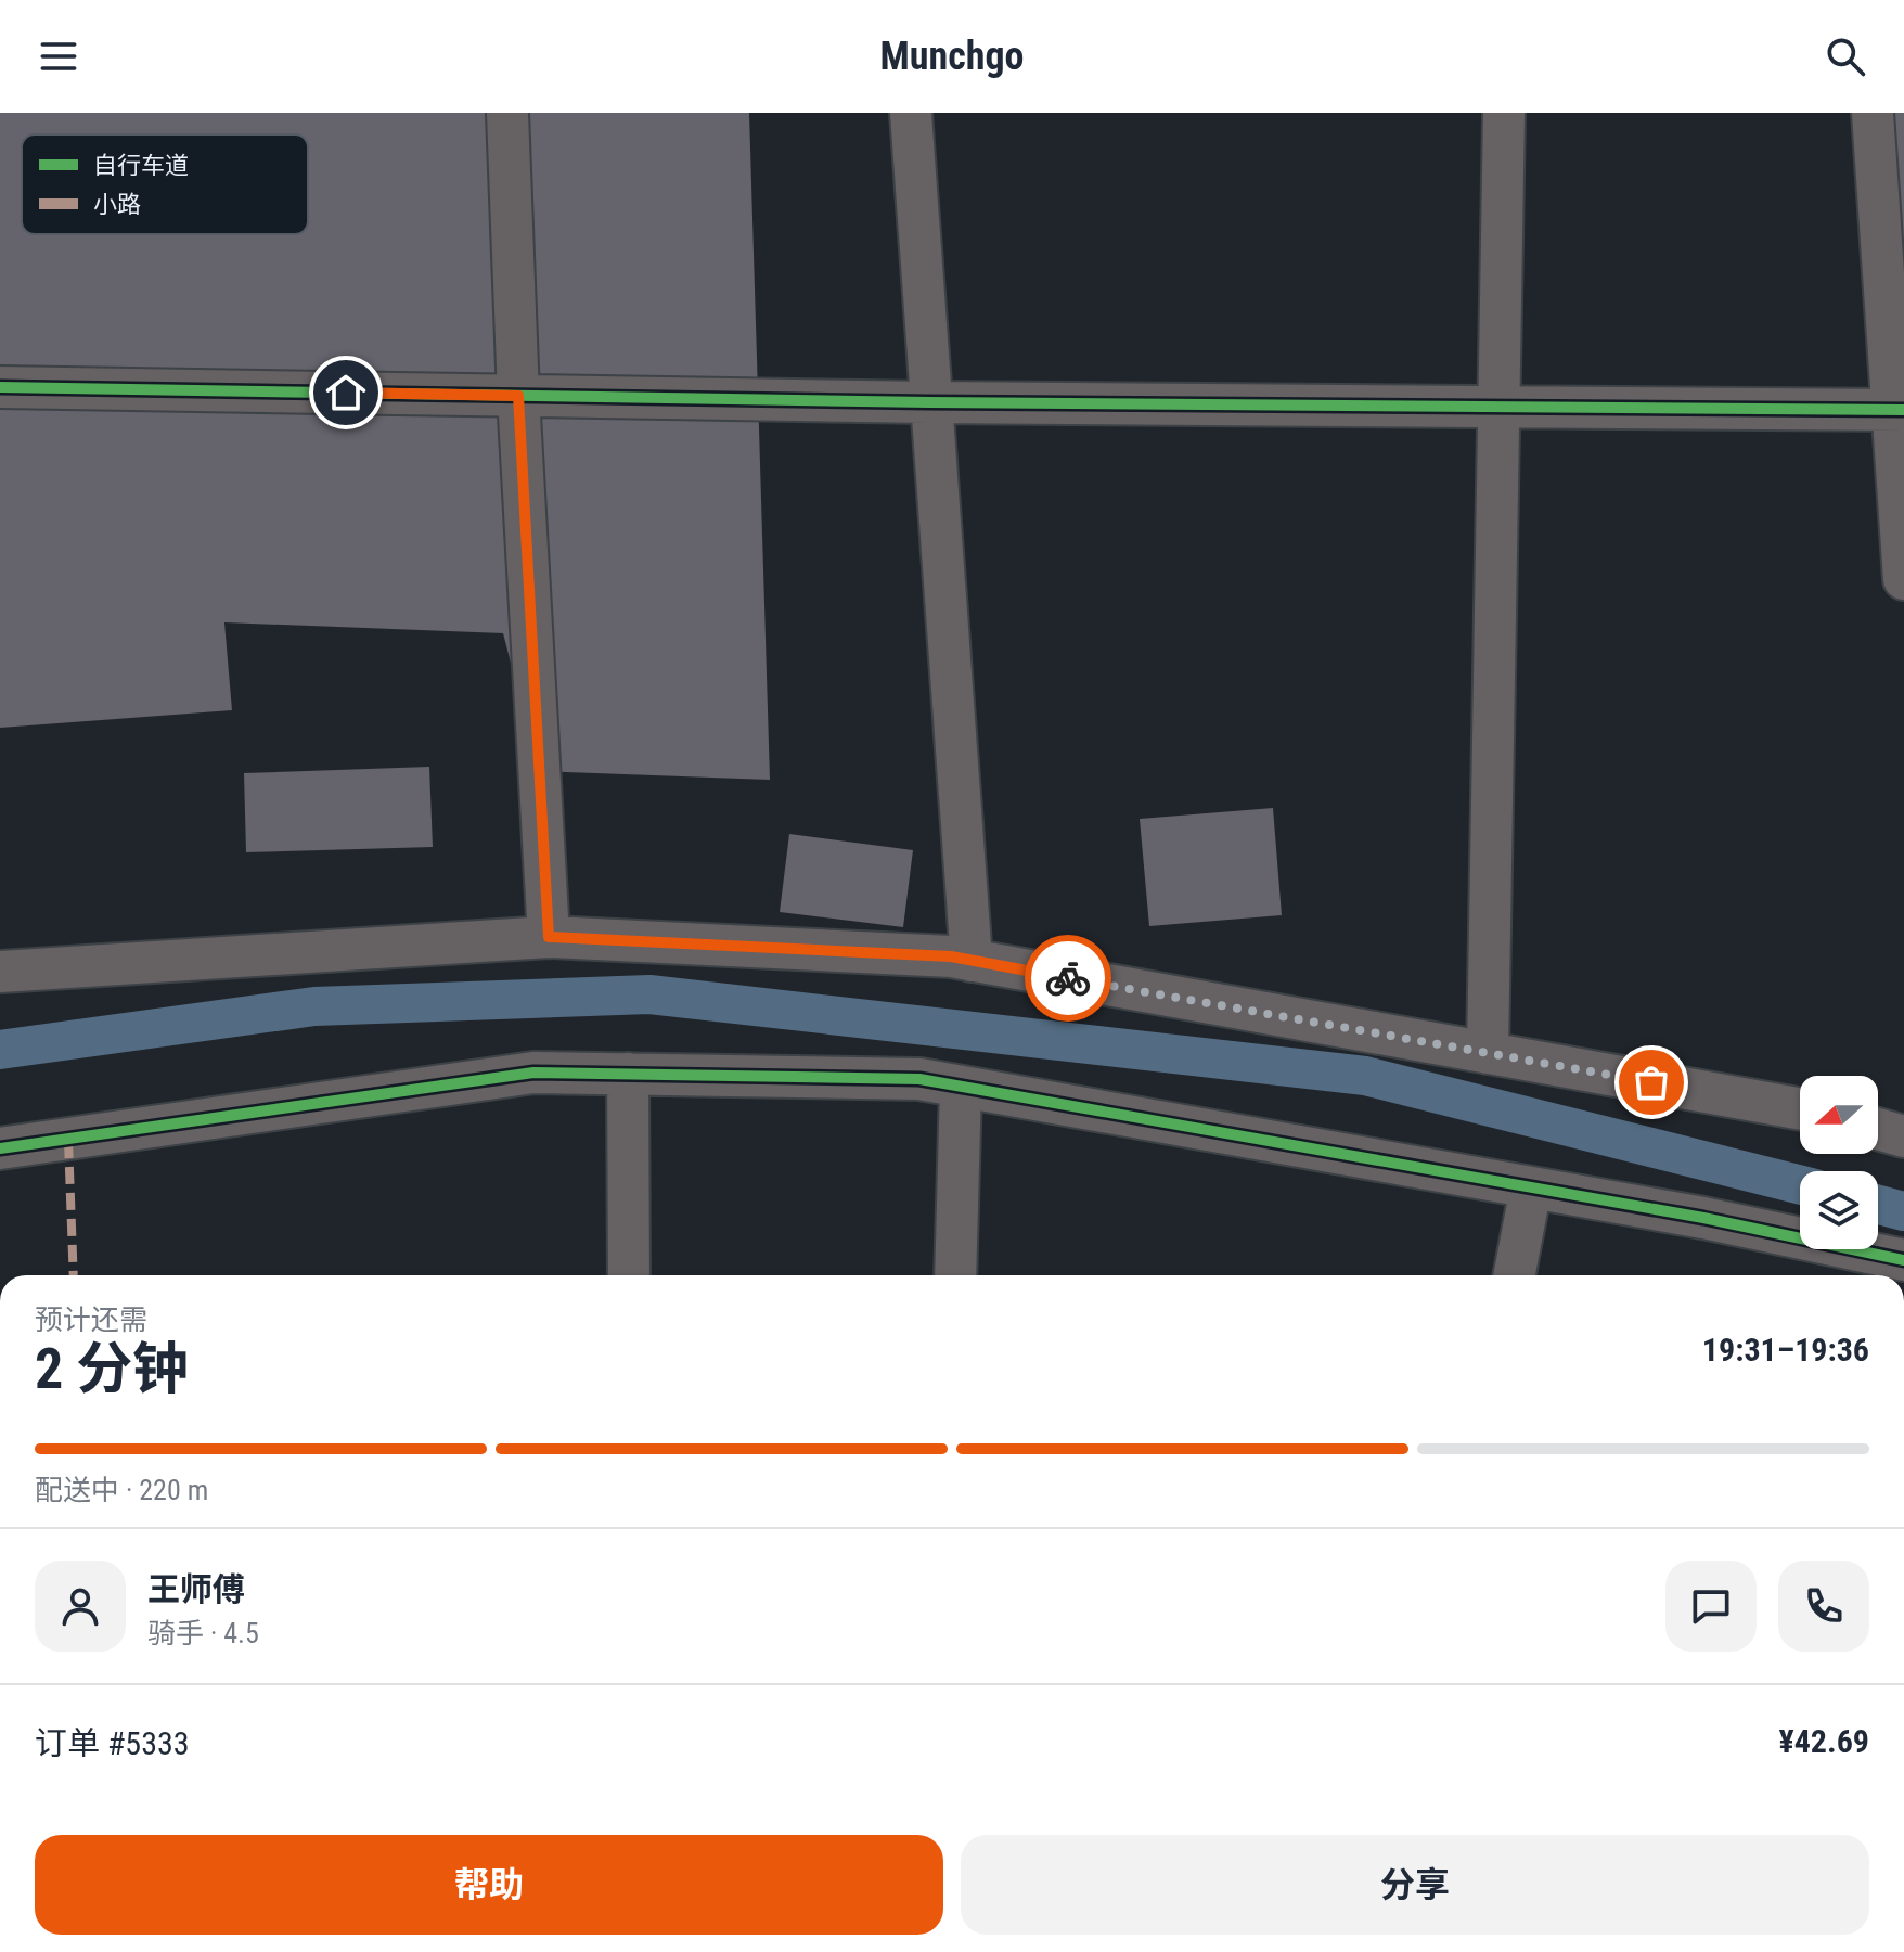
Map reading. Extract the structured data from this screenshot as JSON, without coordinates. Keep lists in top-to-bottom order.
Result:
{
  "legend": ["自行车道", "小路"],
  "north": "left",
  "page": {
    "header": "Munchgo",
    "heading": ["2 分钟", "预计还需", "19:31–19:36"],
    "panel": [
      "王师傅",
      "骑手 · 4.5",
      "订单 #5333",
      "¥42.69"
    ],
    "bar": "配送中 · 220 m",
    "buttons": ["帮助", "分享"]
  }
}
